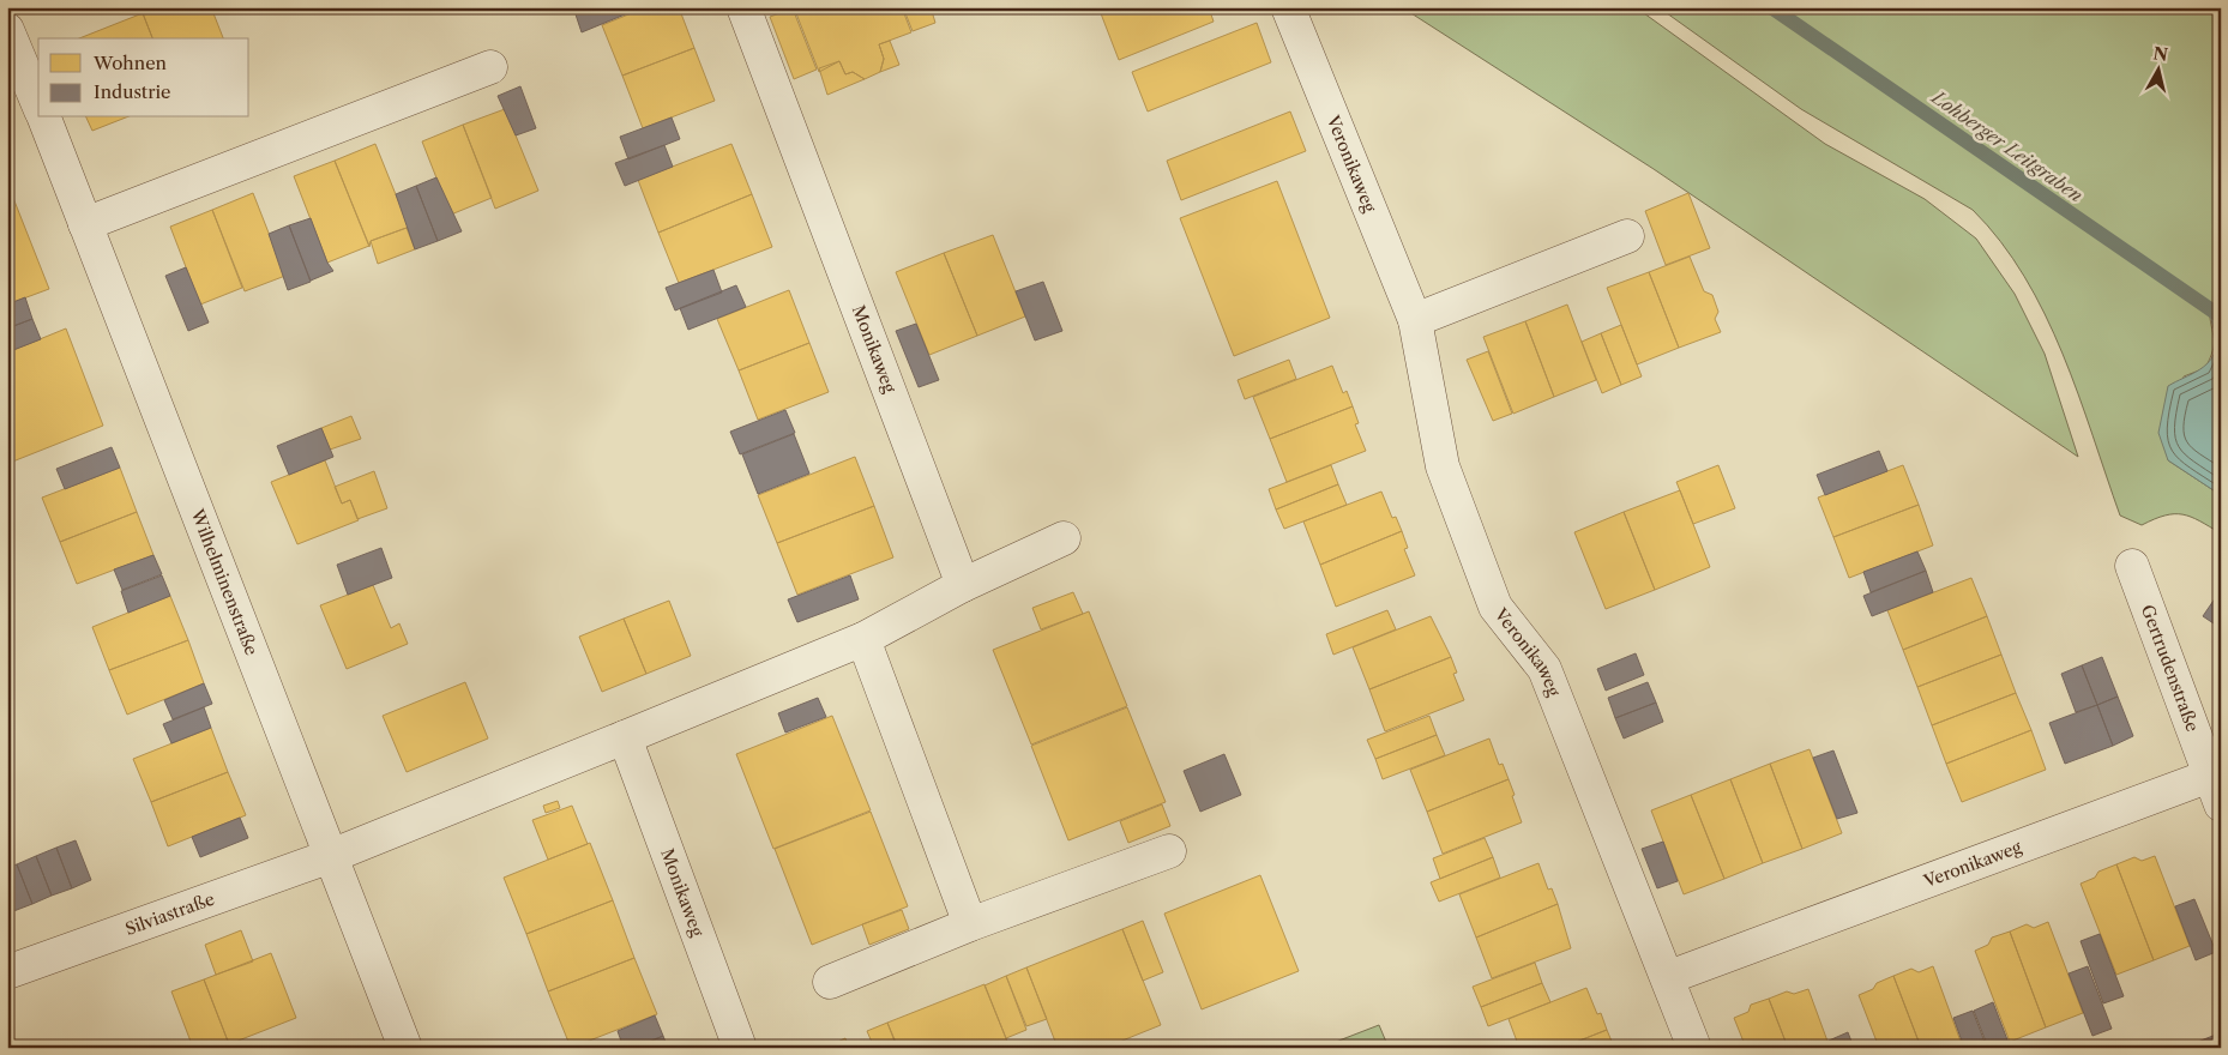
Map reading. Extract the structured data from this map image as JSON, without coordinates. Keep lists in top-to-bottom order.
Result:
{
  "streets": {
    "street": [
      "Veronikaweg",
      "Monikaweg",
      "Wilhelminenstraße",
      "Gertrudenstraße",
      "Silviastraße"
    ]
  },
  "crossings": [
    ["Veronikaweg", "Gertrudenstraße"],
    ["Wilhelminenstraße", "Silviastraße"]
  ],
  "water": ["Lohberger Leitgraben"],
  "legend": ["Wohnen", "Industrie"],
  "north": "top"
}
